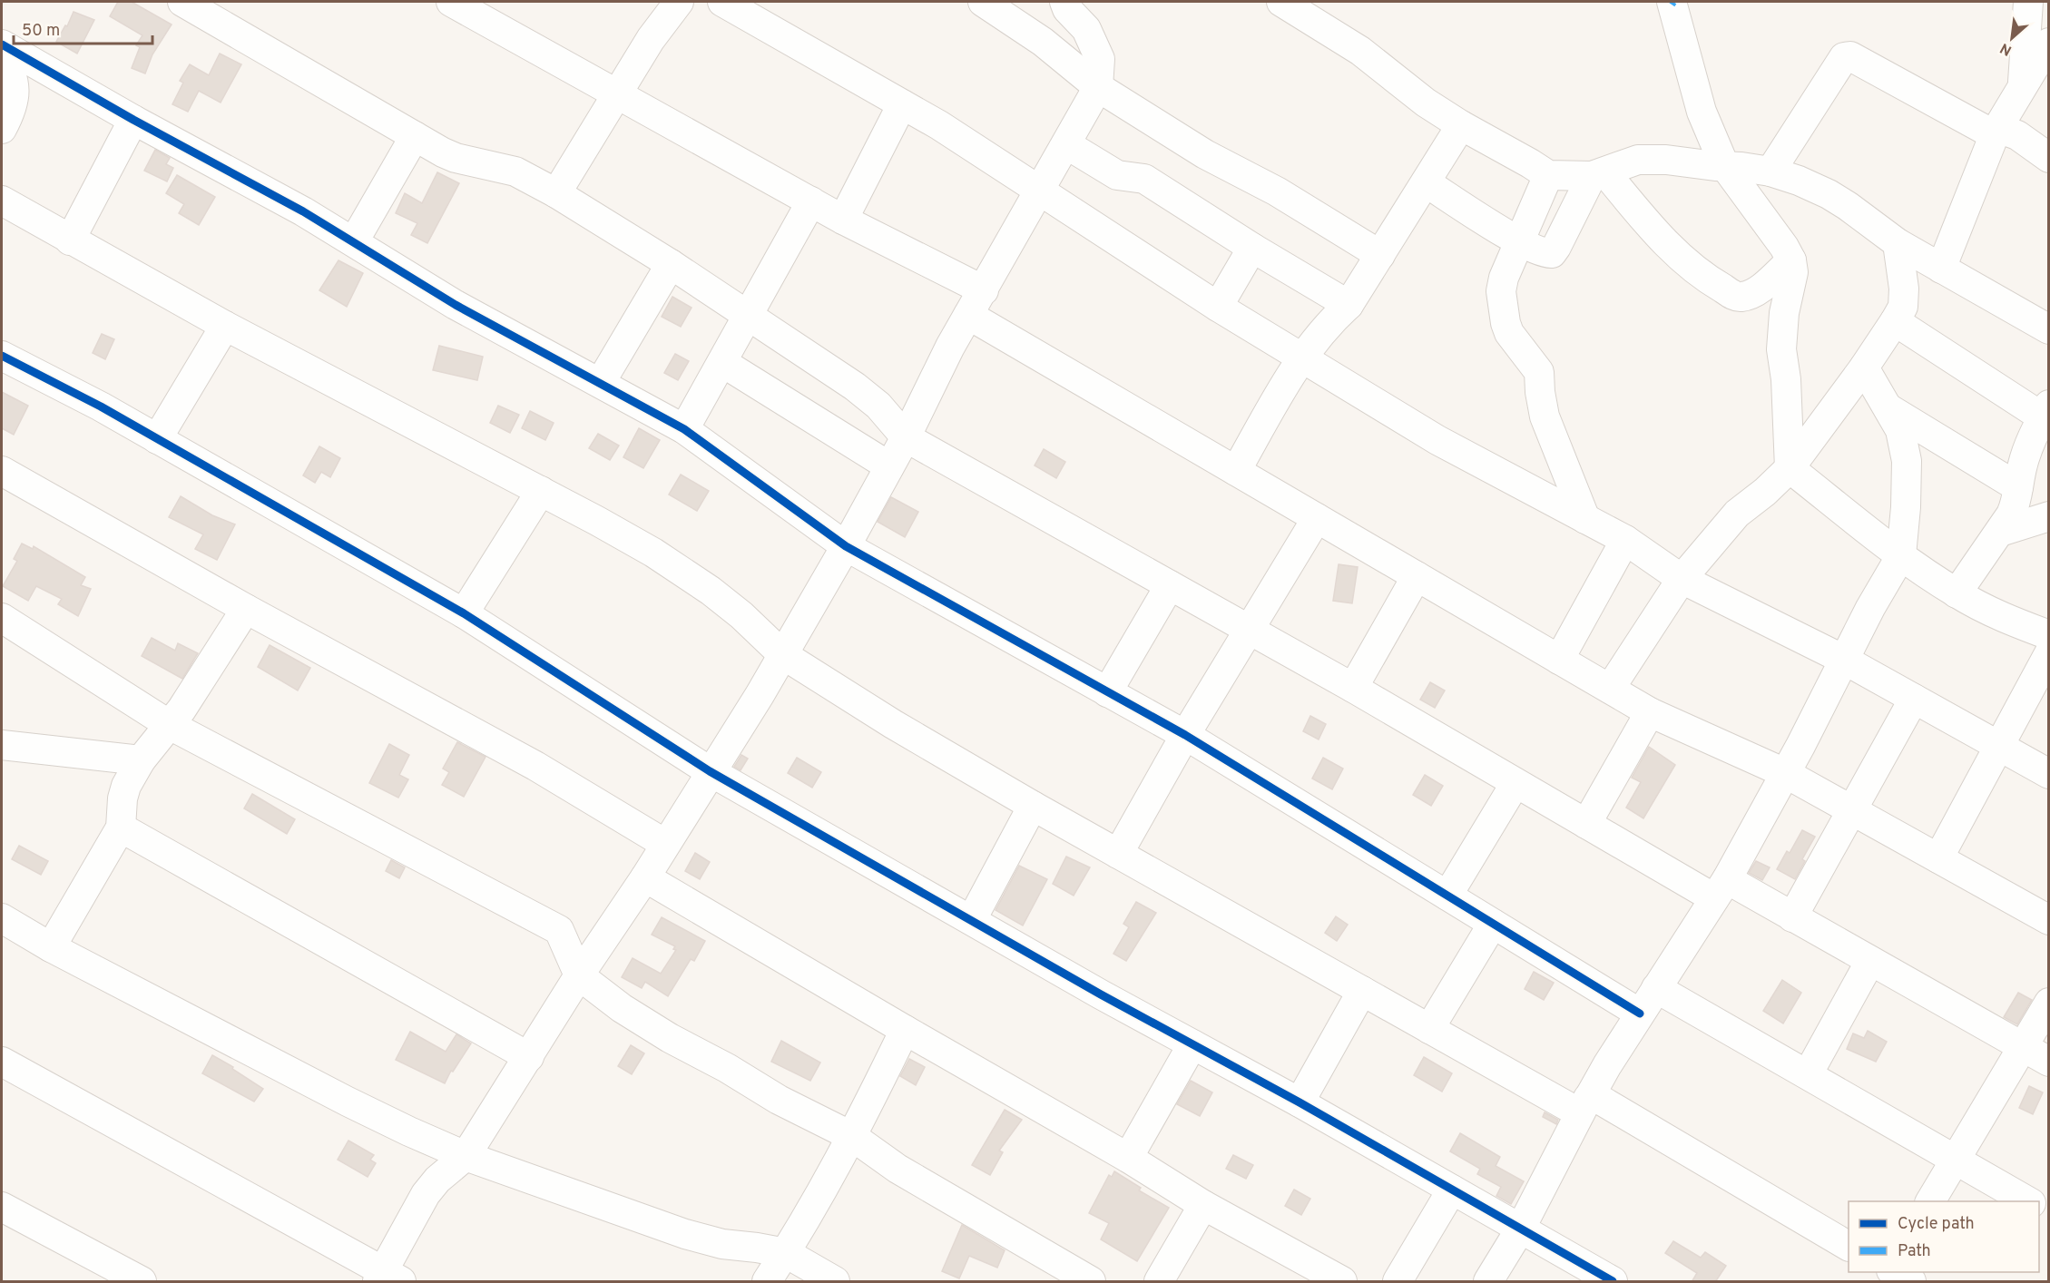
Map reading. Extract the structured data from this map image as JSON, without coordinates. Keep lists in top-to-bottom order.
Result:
{
  "legend": ["Cycle path", "Path"],
  "scale_bar": "50 m",
  "north": "bottom left"
}
